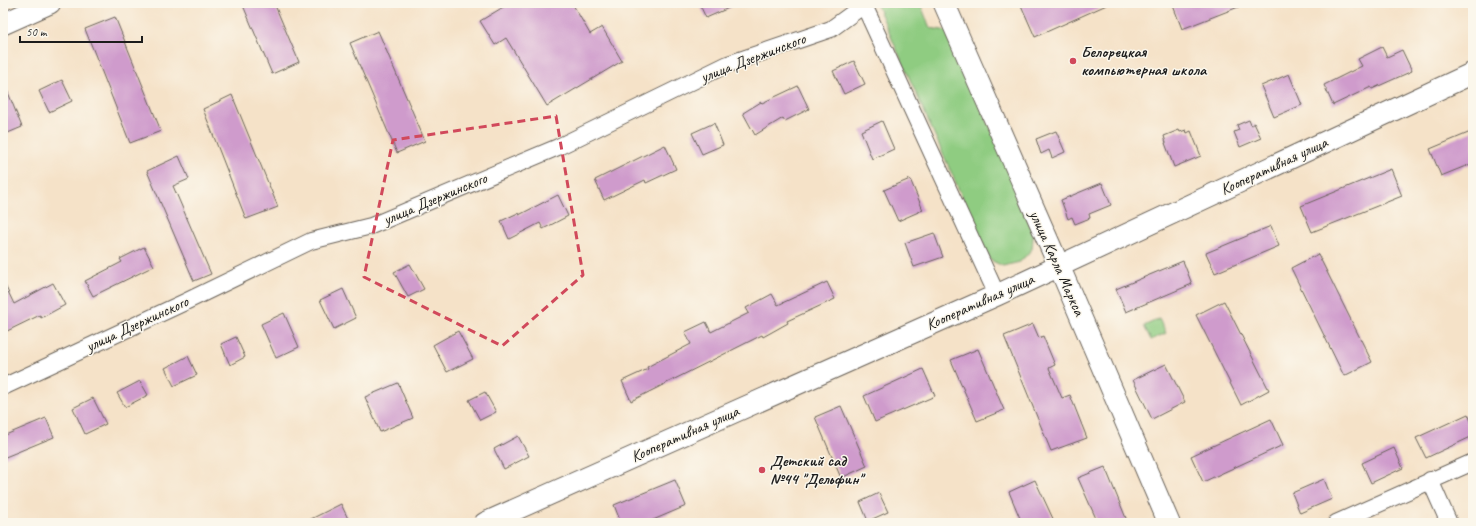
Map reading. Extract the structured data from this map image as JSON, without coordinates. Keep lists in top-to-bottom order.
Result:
{
  "streets": {
    "street": ["улица Дзержинского", "Кооперативная улица", "улица Карла Маркса"]
  },
  "crossings": [
    ["Кооперативная улица", "улица Карла Маркса"]
  ],
  "places": ["Белорецкая компьютерная школа", "Детский сад №44 \"Дельфин\""],
  "scale_bar": "50 m"
}
